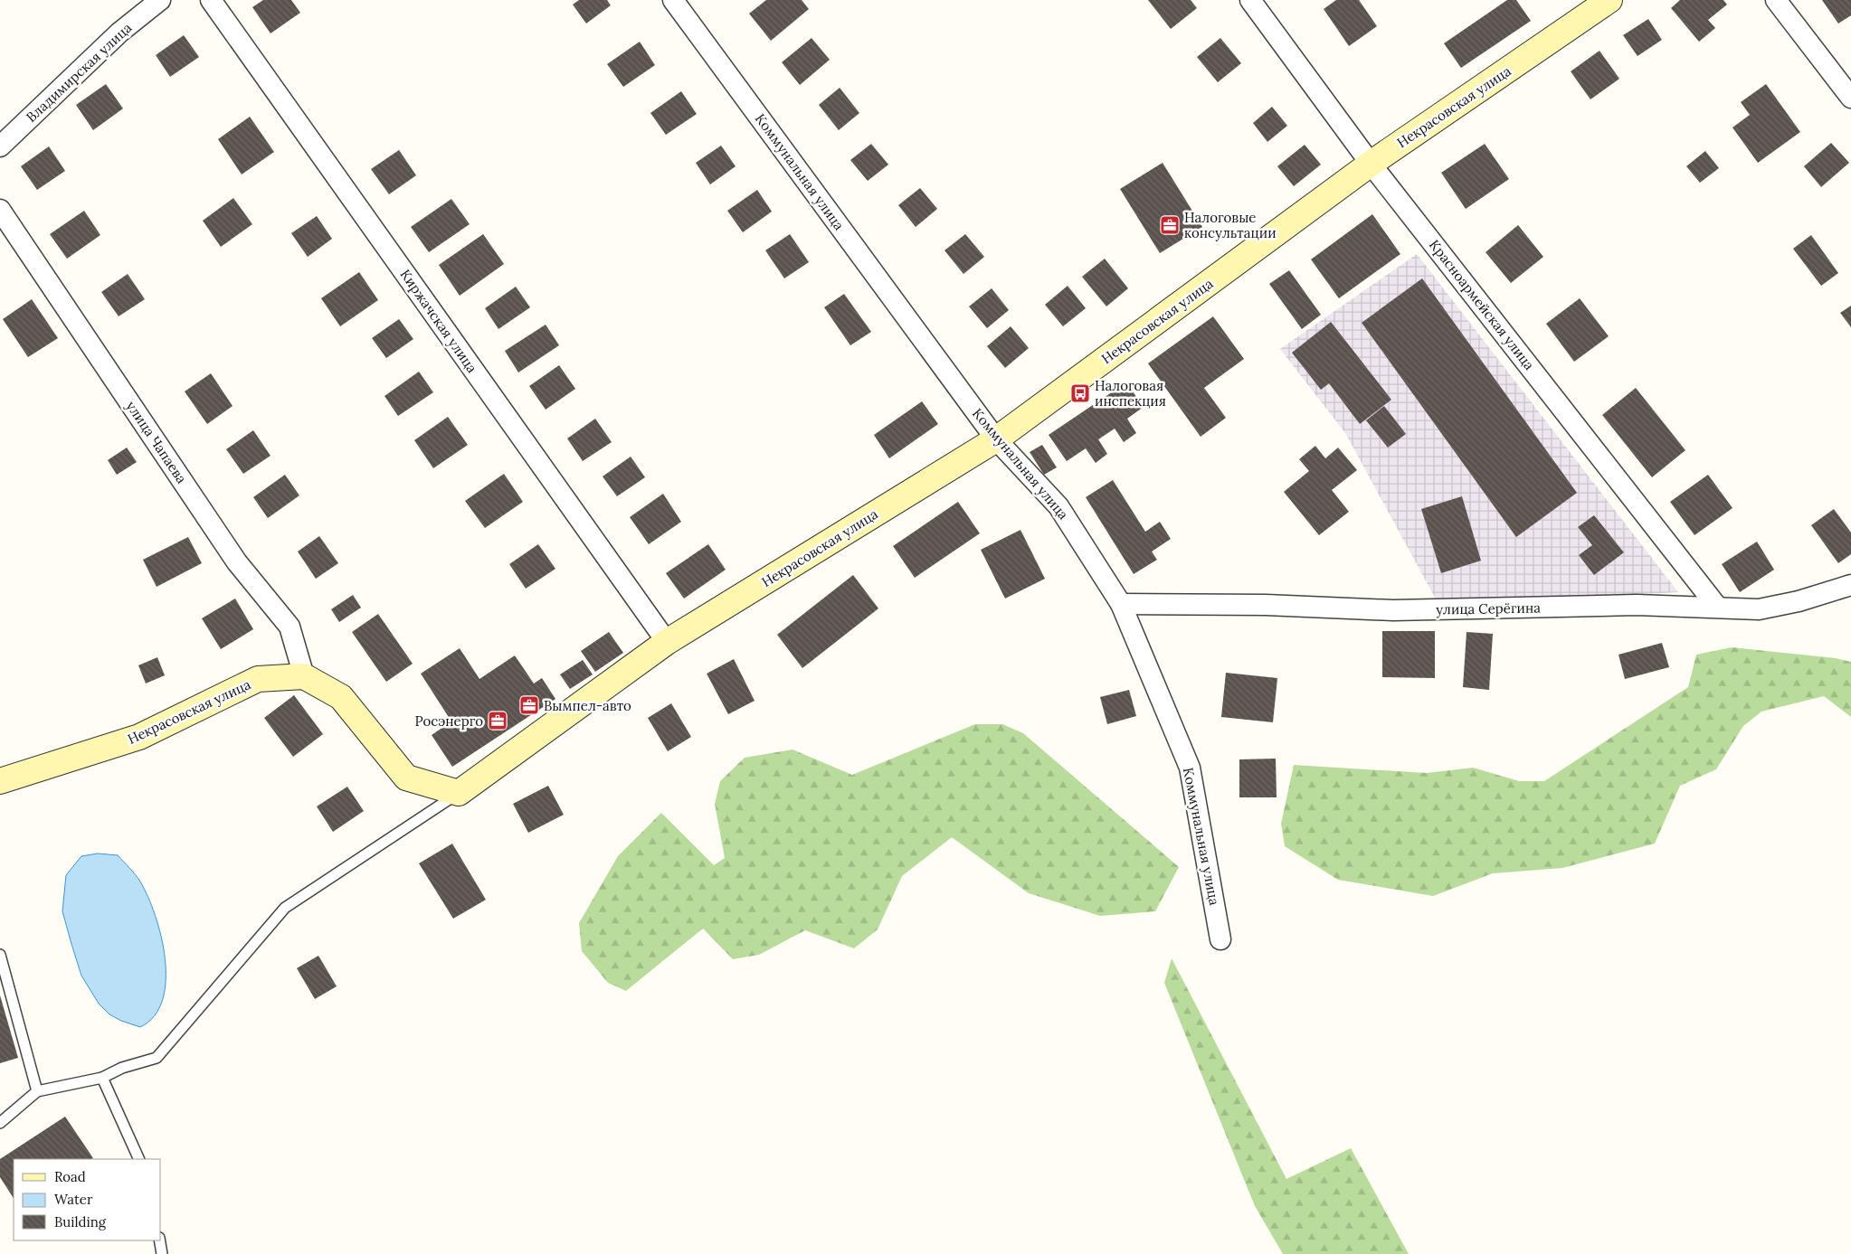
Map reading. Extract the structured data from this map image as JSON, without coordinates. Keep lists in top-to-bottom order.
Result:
{
  "streets": {
    "street": [
      "Владимирская улица",
      "Некрасовская улица",
      "Коммунальная улица",
      "Красноармейская улица",
      "Киржачская улица",
      "улица Чапаева",
      "улица Серёгина"
    ]
  },
  "crossings": [
    ["Некрасовская улица", "Коммунальная улица"],
    ["Некрасовская улица", "Красноармейская улица"],
    ["Некрасовская улица", "Киржачская улица"],
    ["Некрасовская улица", "улица Чапаева"],
    ["Коммунальная улица", "улица Серёгина"],
    ["Красноармейская улица", "улица Серёгина"]
  ],
  "places": {
    "office": ["Налоговые консультации", "Вымпел-авто", "Росэнерго"],
    "bus stop": ["Налоговая инспекция"]
  },
  "legend": ["Road", "Water", "Building"]
}
